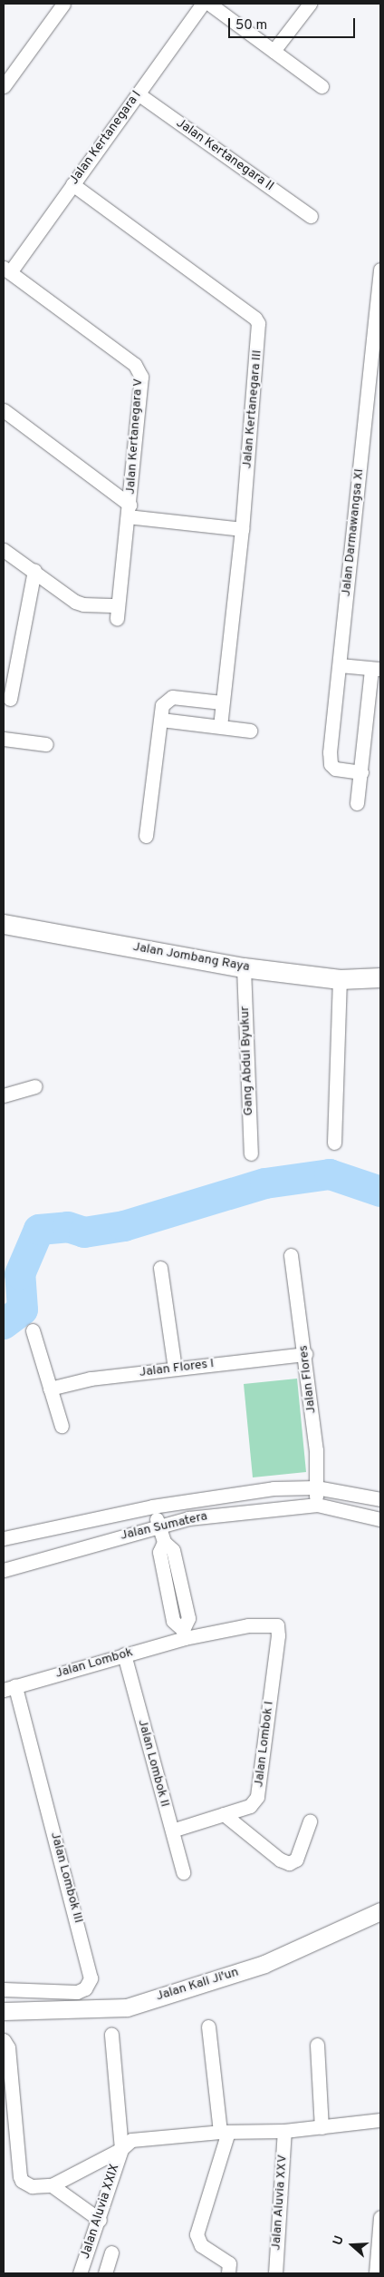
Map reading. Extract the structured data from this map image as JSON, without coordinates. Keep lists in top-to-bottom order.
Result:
{
  "streets": {
    "main road": ["Jalan Jombang Raya"],
    "street": [
      "Jalan Kertanegara I",
      "Jalan Kertanegara II",
      "Jalan Kertanegara III",
      "Jalan Kertanegara V",
      "Jalan Darmawangsa XI",
      "Gang Abdul Byukur",
      "Jalan Flores I",
      "Jalan Flores",
      "Jalan Sumatera",
      "Jalan Lombok",
      "Jalan Lombok I",
      "Jalan Lombok II",
      "Jalan Lombok III",
      "Jalan Kali Ji'un",
      "Jalan Aluvia XXV",
      "Jalan Aluvia XXIX"
    ]
  },
  "crossings": [
    ["Jalan Kertanegara I", "Jalan Kertanegara II"],
    ["Jalan Kertanegara I", "Jalan Kertanegara III"],
    ["Jalan Kertanegara I", "Jalan Kertanegara V"],
    ["Jalan Jombang Raya", "Gang Abdul Byukur"],
    ["Jalan Flores I", "Jalan Flores"],
    ["Jalan Flores", "Jalan Sumatera"],
    ["Jalan Lombok", "Jalan Lombok I"],
    ["Jalan Lombok", "Jalan Lombok II"],
    ["Jalan Lombok", "Jalan Lombok III"],
    ["Jalan Lombok I", "Jalan Lombok II"]
  ],
  "scale_bar": "50 m",
  "north": "left"
}
